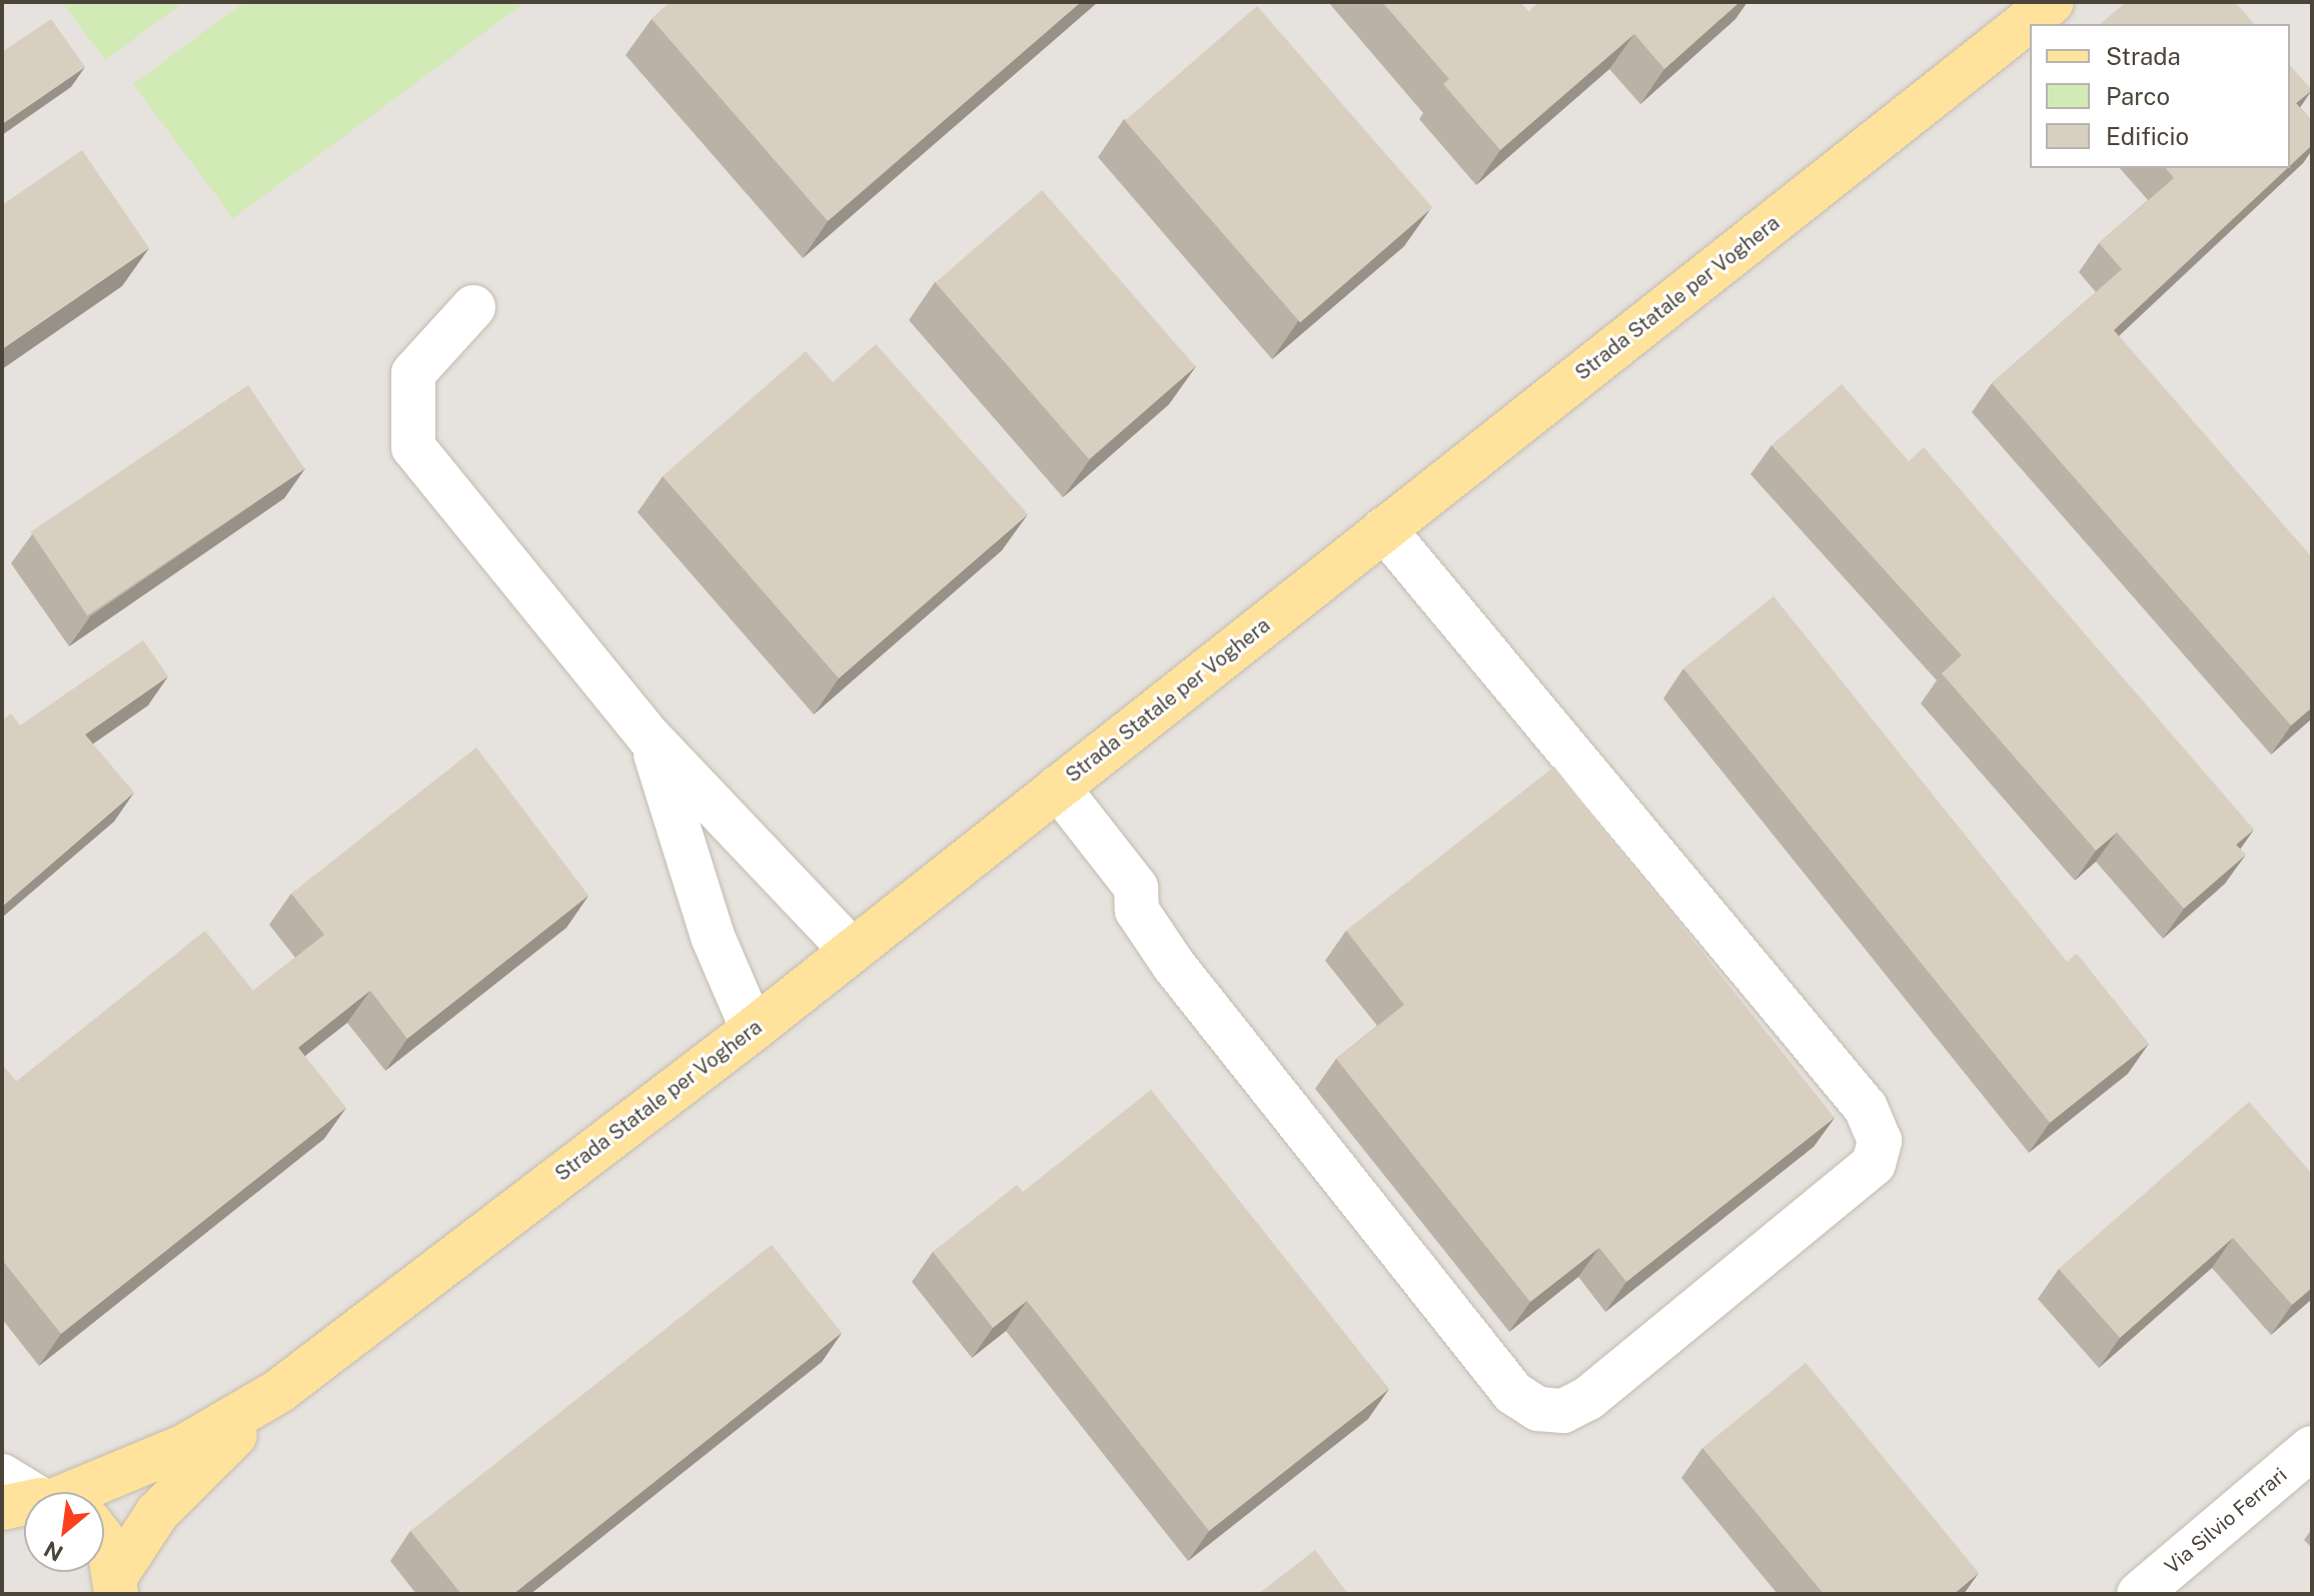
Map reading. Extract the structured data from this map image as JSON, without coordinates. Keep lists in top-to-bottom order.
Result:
{
  "streets": {
    "main road": ["Strada Statale per Voghera"],
    "street": ["Via Silvio Ferrari"]
  },
  "legend": ["Strada", "Parco", "Edificio"],
  "north": "bottom left"
}
